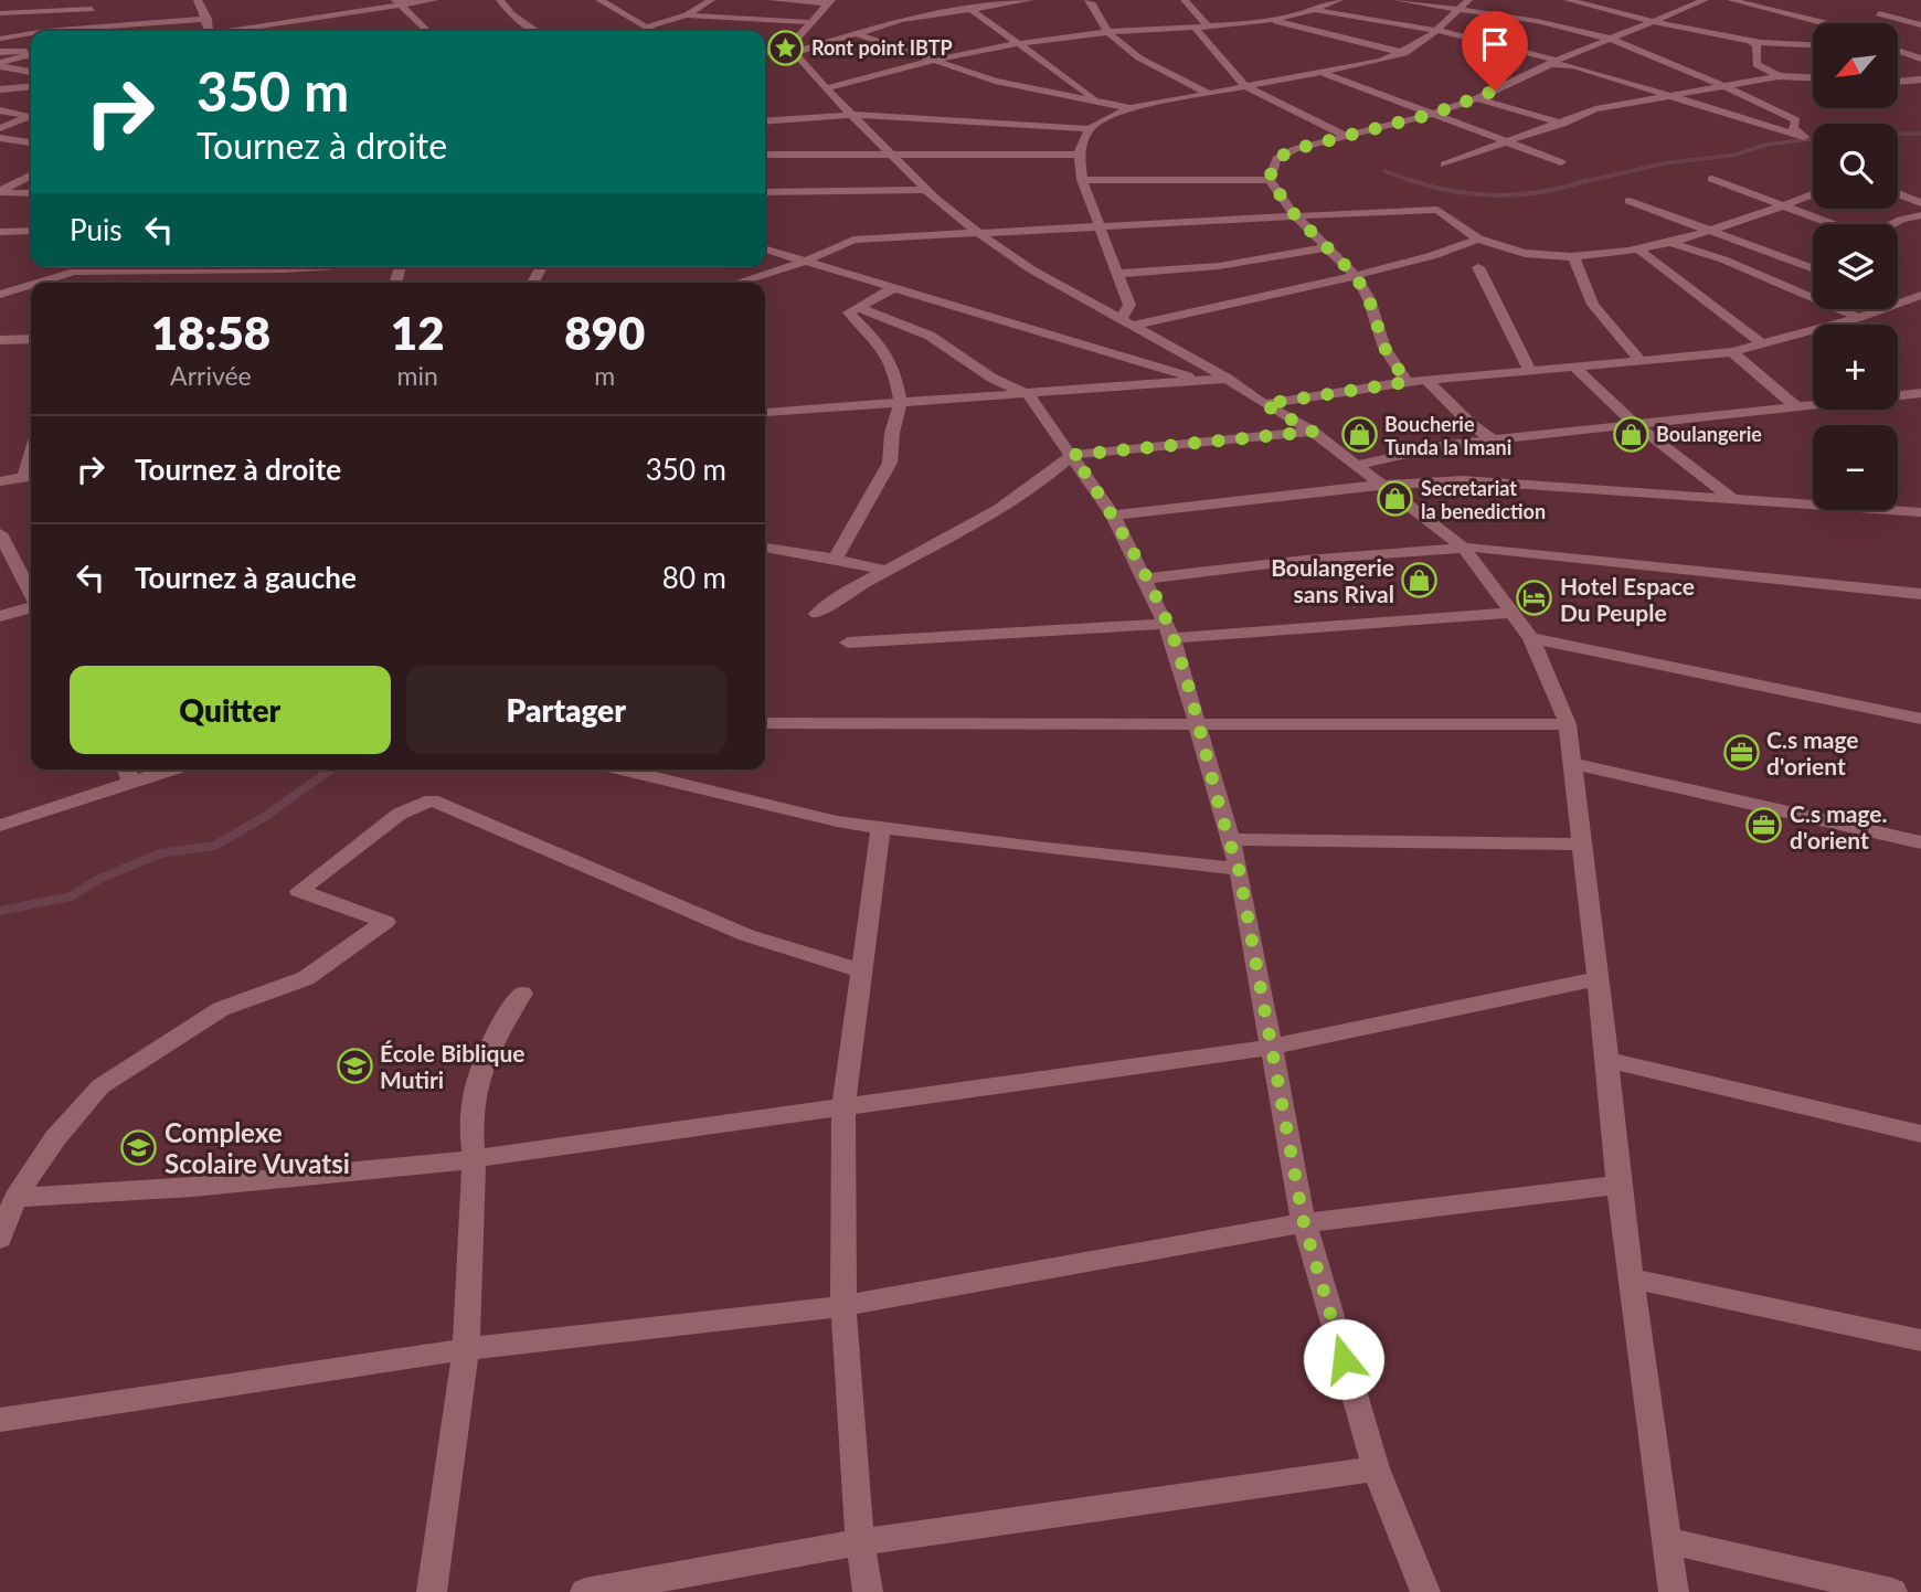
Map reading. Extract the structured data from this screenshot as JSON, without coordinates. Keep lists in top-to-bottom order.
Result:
{
  "places": {
    "place": ["Ront point IBTP"],
    "shop": [
      "Boulangerie",
      "Boucherie Tunda la Imani",
      "Secretariat la benediction",
      "Boulangerie sans Rival"
    ],
    "hotel": ["Hotel Espace Du Peuple"],
    "office": ["C.s mage d'orient", "C.s mage. d'orient"],
    "school or university": ["École Biblique Mutiri", "Complexe Scolaire Vuvatsi"]
  },
  "north": "bottom left",
  "page": {
    "map_buttons": ["+", "−"],
    "turn": ["350 m", "Tournez à droite"],
    "then": "Puis",
    "eta": [
      "18:58",
      "Arrivée",
      "12",
      "min",
      "890",
      "m"
    ],
    "list": [
      {
        "name": "Tournez à droite",
        "value": "350 m"
      },
      {
        "name": "Tournez à gauche",
        "value": "80 m"
      }
    ],
    "buttons": ["Quitter", "Partager"]
  }
}
